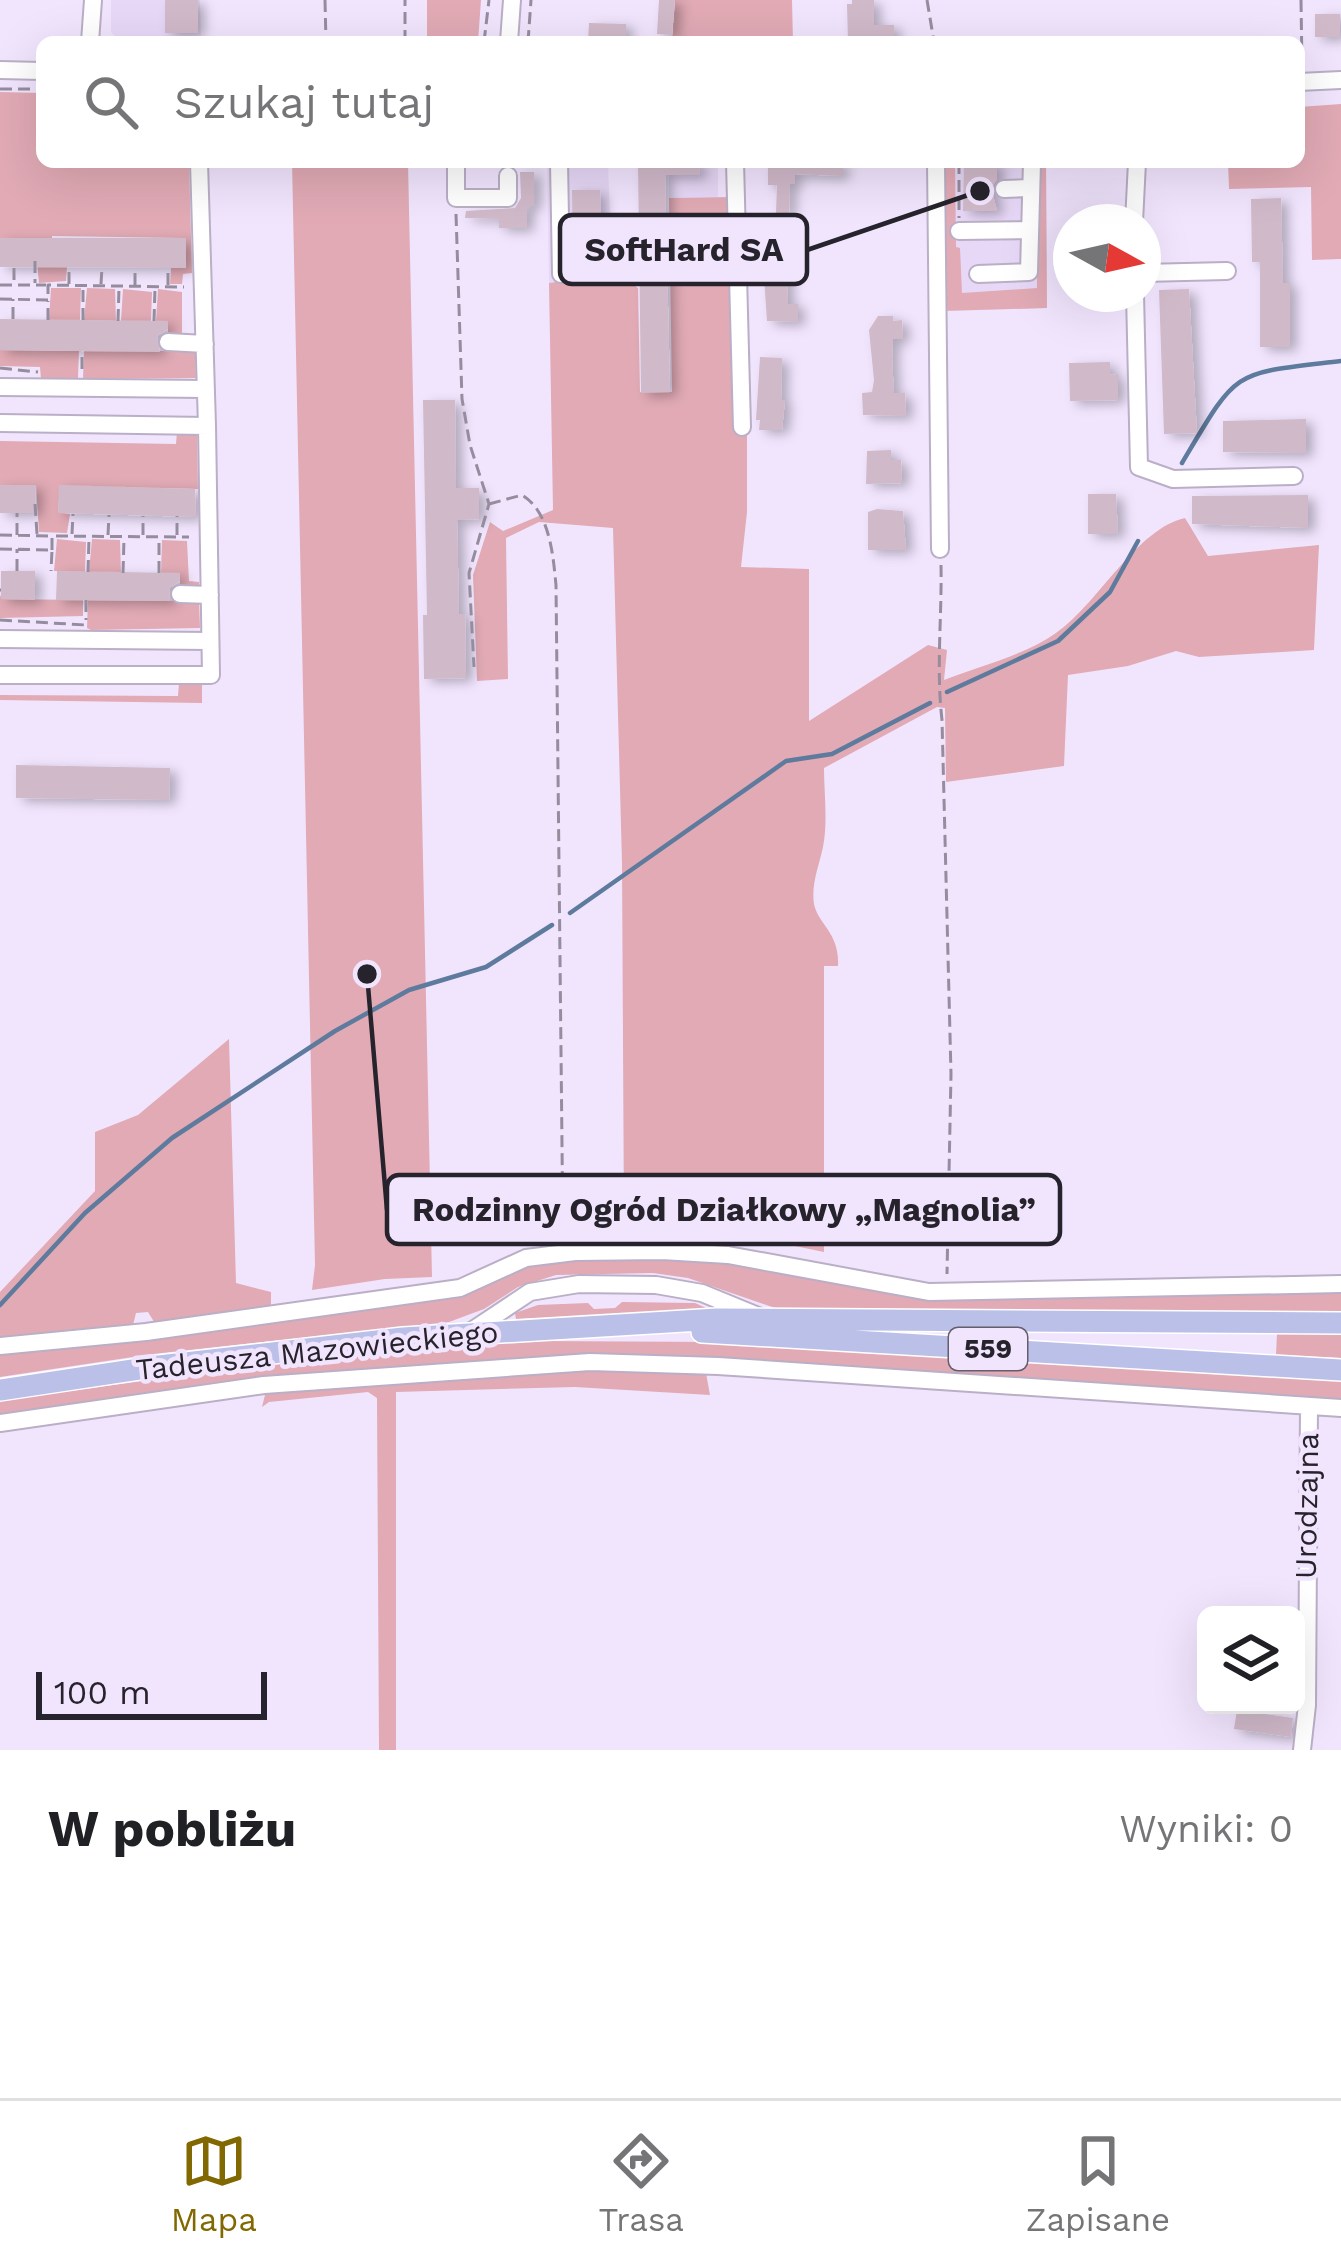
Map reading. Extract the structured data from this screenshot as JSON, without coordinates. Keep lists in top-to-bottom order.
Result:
{
  "streets": {
    "main road": ["559", "Tadeusza Mazowieckiego"],
    "street": ["Urodzajna"]
  },
  "places": ["SoftHard SA", "Rodzinny Ogród Działkowy „Magnolia”"],
  "scale_bar": "100 m",
  "north": "right",
  "page": {
    "search": "Szukaj tutaj",
    "scale": "100 m",
    "heading": ["W pobliżu", "Wyniki: 0"],
    "nav": ["Mapa", "Trasa", "Zapisane"]
  }
}
